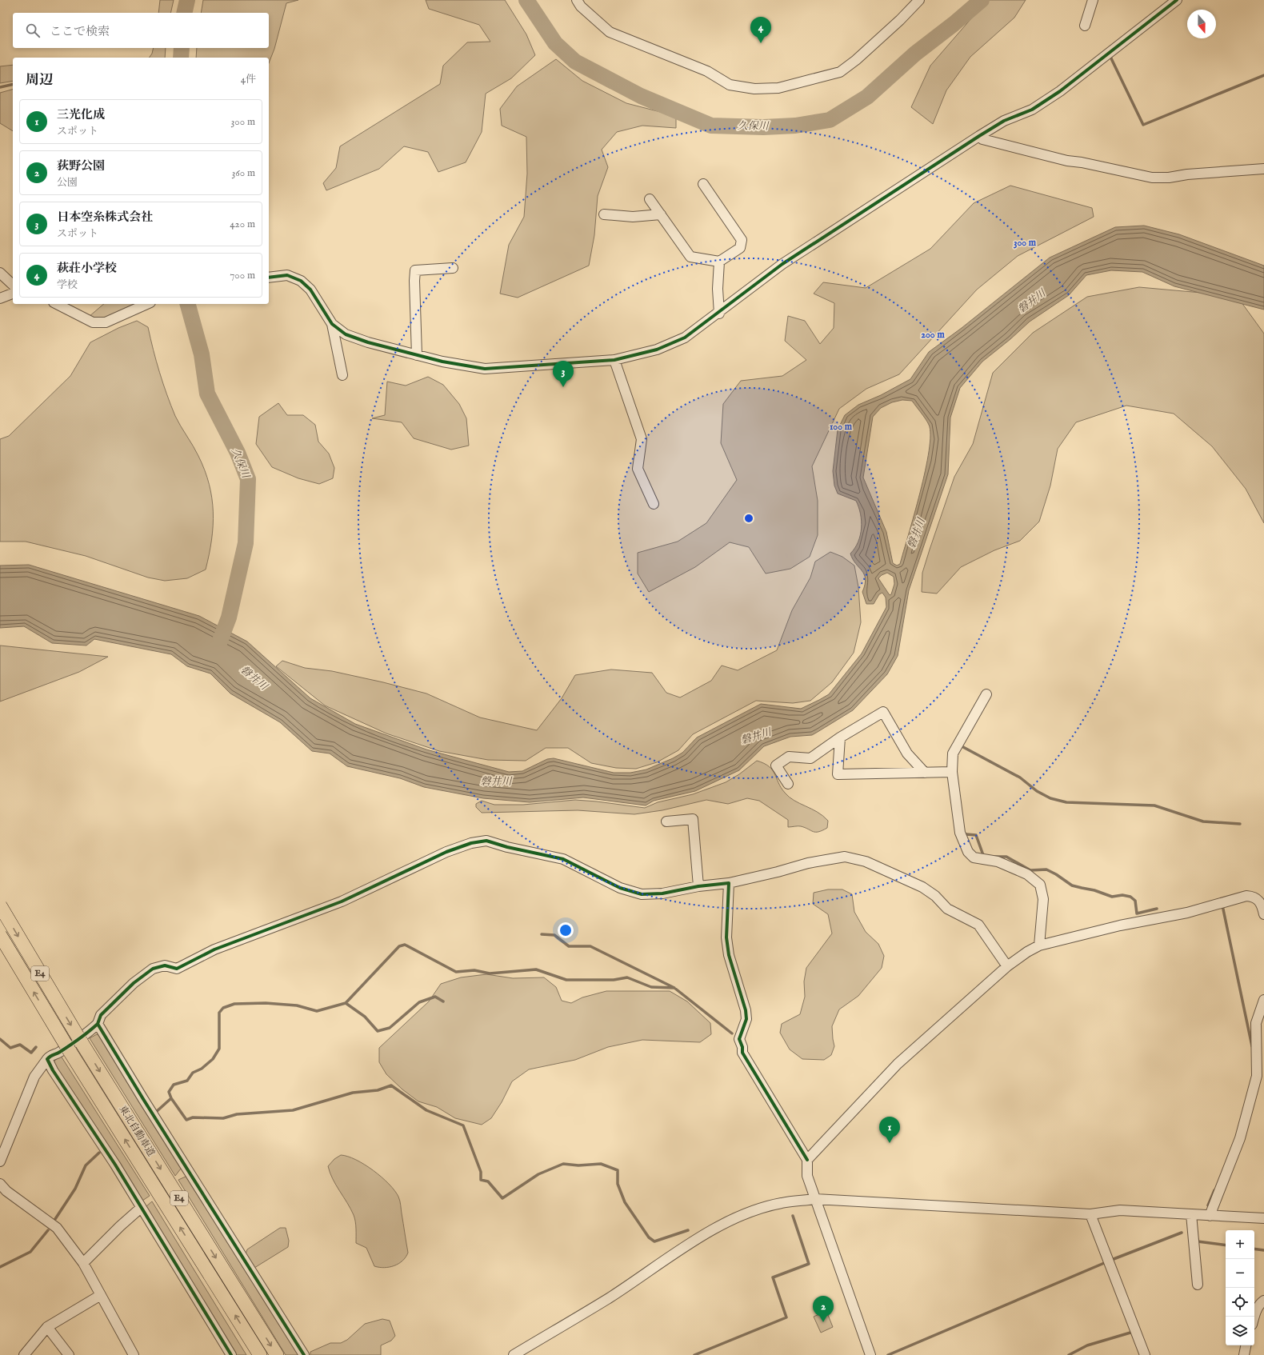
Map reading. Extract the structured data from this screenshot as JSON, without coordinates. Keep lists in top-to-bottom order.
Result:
{
  "streets": {
    "highway": ["E4", "東北自動車道"]
  },
  "water": ["久保川", "磐井川"],
  "north": "bottom",
  "page": {
    "search": "ここで検索",
    "pins": [
      "4",
      "3",
      "1",
      "2"
    ],
    "heading": ["周辺", "4件"],
    "list": [
      {
        "mark": "1",
        "name": "三光化成",
        "note": "スポット",
        "value": "300 m"
      },
      {
        "mark": "2",
        "name": "荻野公園",
        "note": "公園",
        "value": "360 m"
      },
      {
        "mark": "3",
        "name": "日本空糸株式会社",
        "note": "スポット",
        "value": "420 m"
      },
      {
        "mark": "4",
        "name": "萩荘小学校",
        "note": "学校",
        "value": "700 m"
      }
    ],
    "map_buttons": ["+", "−"]
  },
  "rings": ["300 m", "200 m", "100 m"]
}
